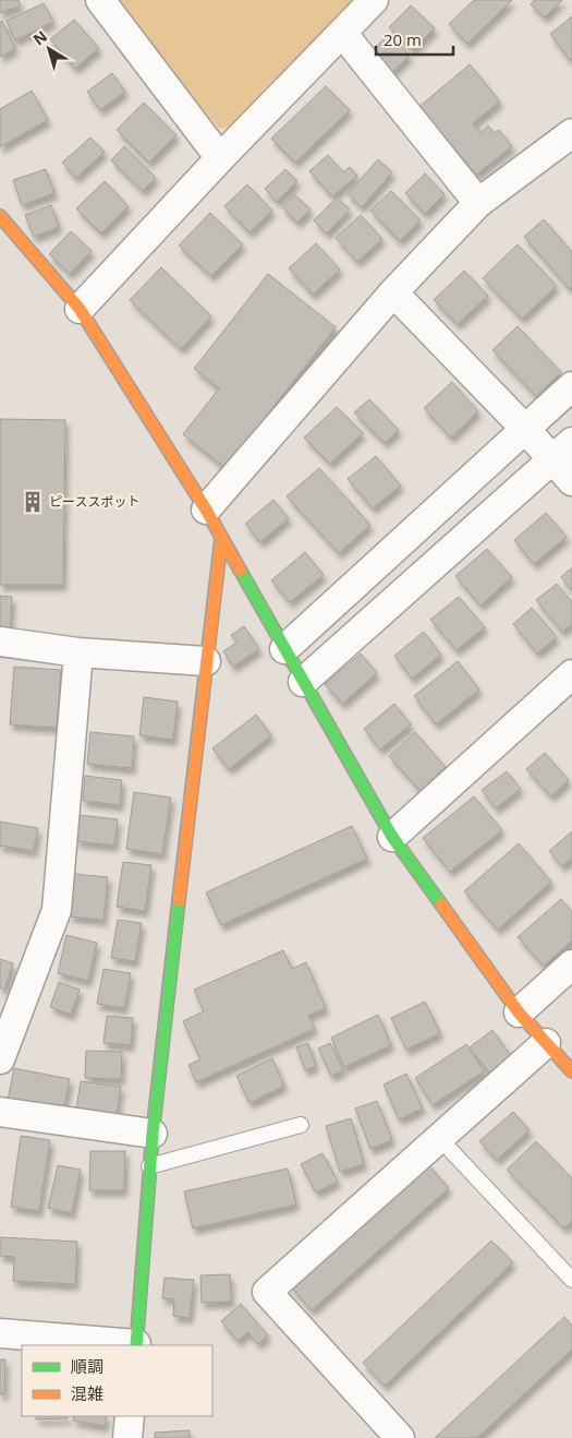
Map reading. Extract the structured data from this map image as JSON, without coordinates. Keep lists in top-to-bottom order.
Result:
{
  "places": {
    "building": ["ピーススポット"]
  },
  "legend": ["順調", "混雑"],
  "scale_bar": "20 m",
  "north": "top left"
}
